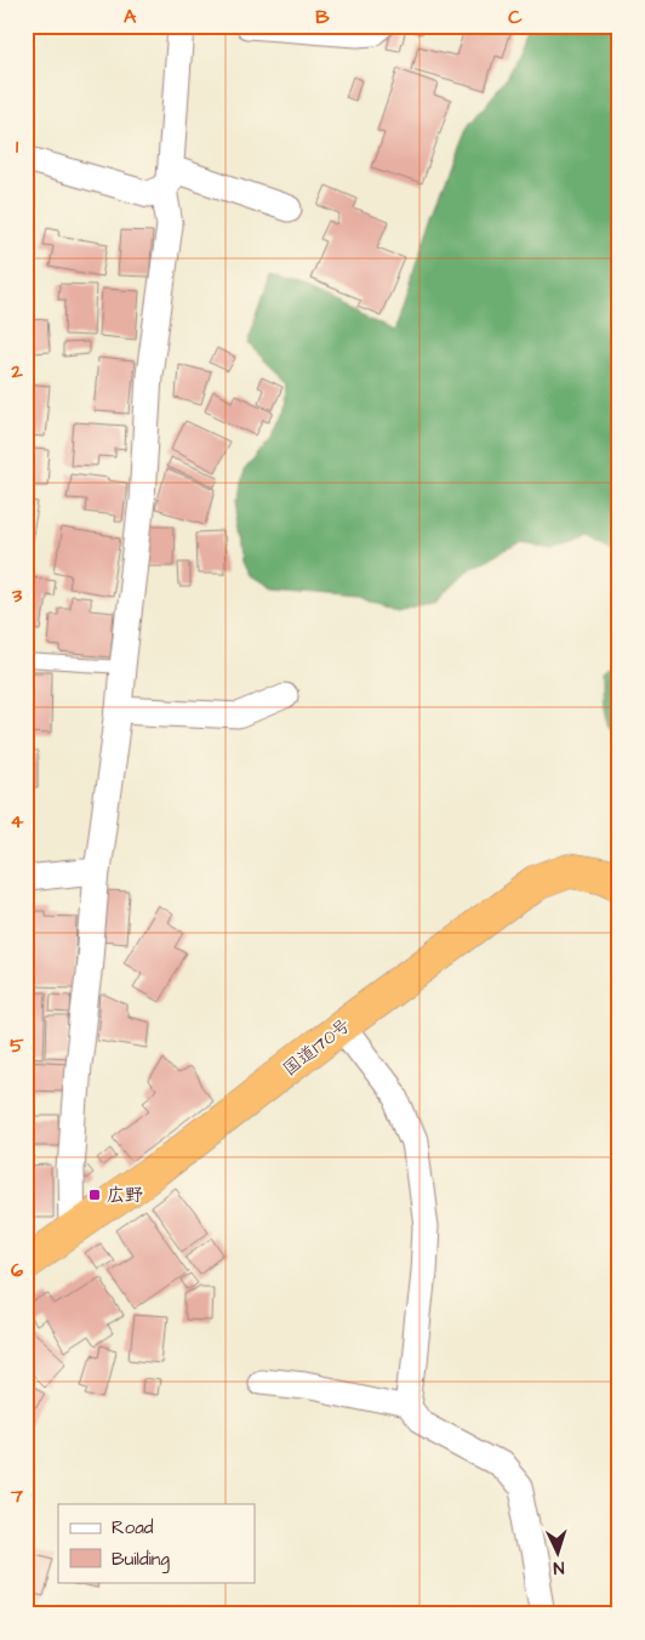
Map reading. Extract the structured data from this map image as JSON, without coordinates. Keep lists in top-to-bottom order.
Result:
{
  "streets": {
    "highway": ["国道170号"]
  },
  "places": {
    "transit": ["広野"]
  },
  "legend": ["Road", "Building"],
  "north": "bottom",
  "grid": {
    "columns": ["A", "B", "C"],
    "rows": [
      "1",
      "2",
      "3",
      "4",
      "5",
      "6",
      "7"
    ]
  }
}
